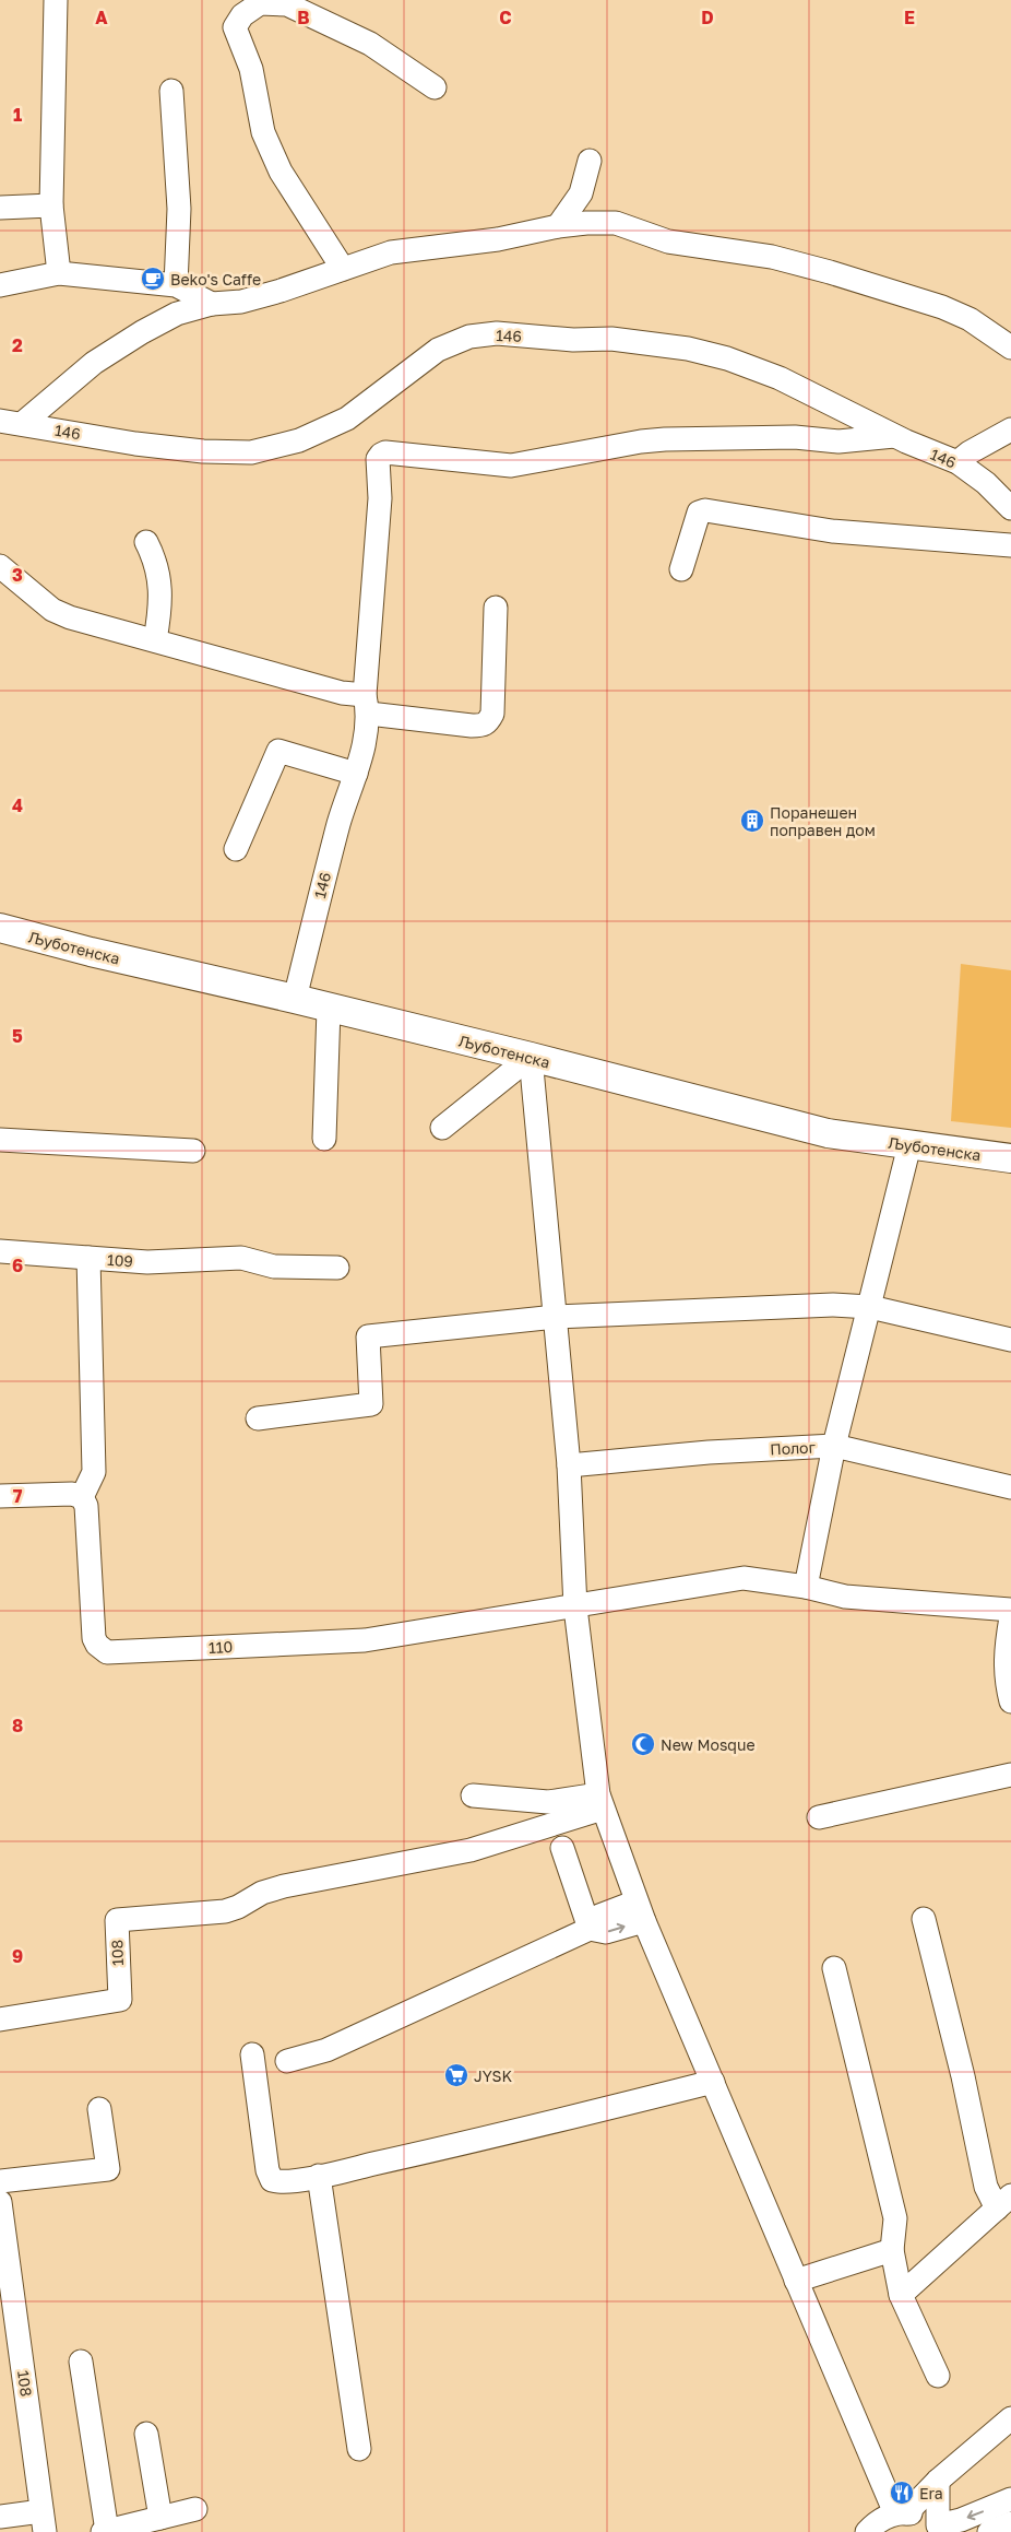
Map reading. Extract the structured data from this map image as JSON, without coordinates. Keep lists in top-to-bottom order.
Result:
{
  "streets": {
    "main road": ["Љуботенска"],
    "street": [
      "146",
      "109",
      "Полог",
      "110",
      "108"
    ]
  },
  "crossings": [
    ["146", "Љуботенска"]
  ],
  "places": {
    "cafe": ["Beko's Caffe"],
    "building": ["Поранешен поправен дом"],
    "mosque": ["New Mosque"],
    "supermarket": ["JYSK"],
    "restaurant": ["Era"]
  },
  "grid": {
    "columns": [
      "A",
      "B",
      "C",
      "D",
      "E"
    ],
    "rows": [
      "1",
      "2",
      "3",
      "4",
      "5",
      "6",
      "7",
      "8",
      "9"
    ]
  }
}
